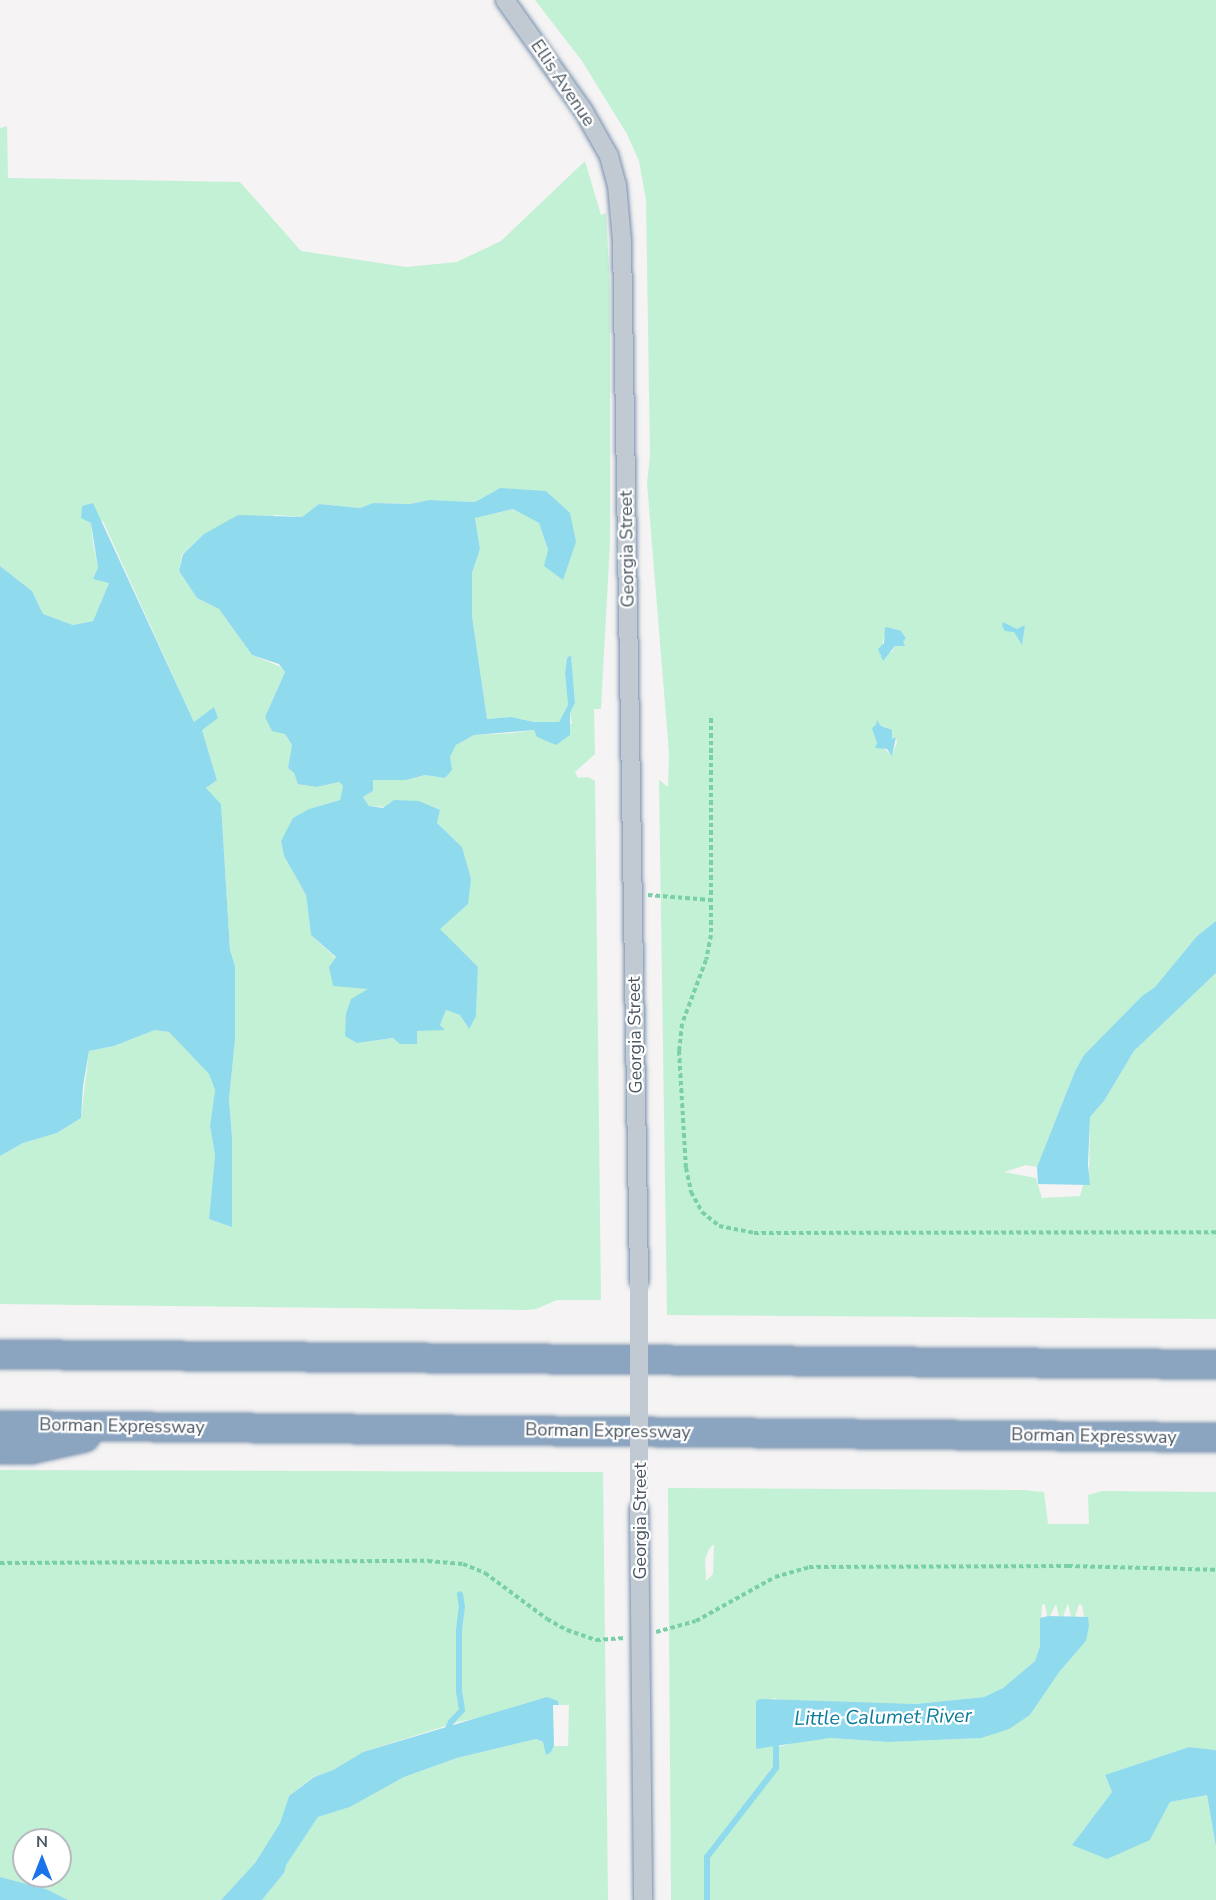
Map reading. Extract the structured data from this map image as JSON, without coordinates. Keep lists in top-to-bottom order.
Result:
{
  "streets": {
    "highway": ["Borman Expressway"],
    "street": ["Ellis Avenue", "Georgia Street"]
  },
  "crossings": [
    ["Ellis Avenue", "Georgia Street"]
  ],
  "water": ["Little Calumet River"],
  "north": "top"
}
